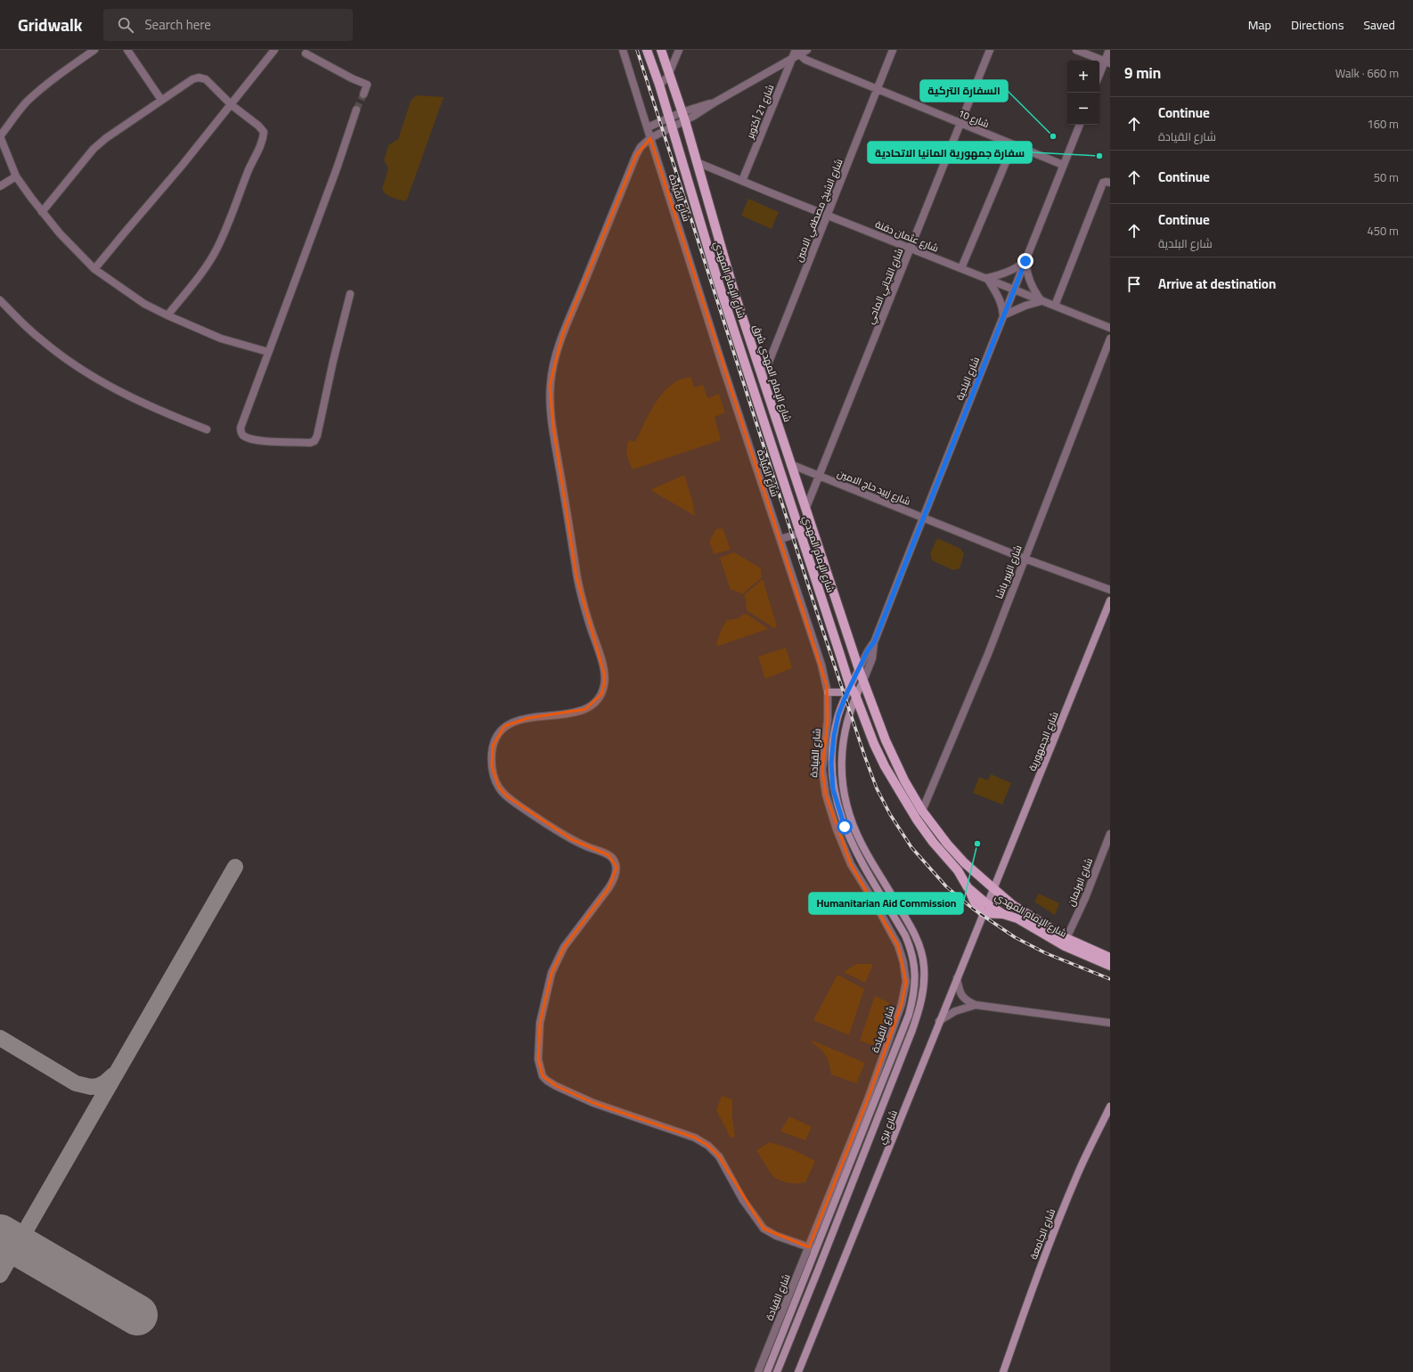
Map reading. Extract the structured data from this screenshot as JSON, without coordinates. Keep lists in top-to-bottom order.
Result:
{
  "streets": {
    "main road": [
      "شارع القيادة",
      "شارع الإمام المهدي",
      "شارع الإمام المهدي شرق",
      "شارع الجمهورية",
      "شارع بري",
      "شارع الجامعة"
    ],
    "street": [
      "شارع 21 أكتوبر",
      "شارع 10",
      "شارع الشيخ مصطفي الامين",
      "شارع عثمان دقنة",
      "شارع التجاني الماحي",
      "شارع البلدية",
      "شارع زبيد حاج الامين",
      "شارع الزبير باشا",
      "شارع البرلمان"
    ]
  },
  "crossings": [
    ["شارع 21 أكتوبر", "شارع 10"],
    ["شارع 21 أكتوبر", "شارع عثمان دقنة"],
    ["شارع 10", "شارع الشيخ مصطفي الامين"],
    ["شارع 10", "شارع التجاني الماحي"],
    ["شارع 10", "شارع البلدية"],
    ["شارع القيادة", "شارع الإمام المهدي"],
    ["شارع القيادة", "شارع الإمام المهدي شرق"],
    ["شارع الشيخ مصطفي الامين", "شارع عثمان دقنة"],
    ["شارع الشيخ مصطفي الامين", "شارع الإمام المهدي شرق"],
    ["شارع عثمان دقنة", "شارع التجاني الماحي"],
    ["شارع عثمان دقنة", "شارع الإمام المهدي شرق"],
    ["شارع عثمان دقنة", "شارع البلدية"],
    ["شارع الإمام المهدي", "شارع الإمام المهدي شرق"],
    ["شارع الإمام المهدي", "شارع الزبير باشا"],
    ["شارع الإمام المهدي", "شارع الجمهورية"],
    ["شارع الإمام المهدي", "شارع البرلمان"],
    ["شارع الإمام المهدي", "شارع بري"],
    ["شارع التجاني الماحي", "شارع الإمام المهدي شرق"],
    ["شارع التجاني الماحي", "شارع زبيد حاج الامين"],
    ["شارع الإمام المهدي شرق", "شارع زبيد حاج الامين"],
    ["شارع البلدية", "شارع زبيد حاج الامين"],
    ["شارع زبيد حاج الامين", "شارع الزبير باشا"],
    ["شارع الجمهورية", "شارع بري"]
  ],
  "places": ["السفارة التركية", "سفارة جمهورية المانيا الاتحادية", "Humanitarian Aid Commission"],
  "page": {
    "header": "Gridwalk",
    "search": "Search here",
    "nav": ["Map", "Directions", "Saved"],
    "heading": ["9 min", "Walk · 660 m"],
    "map_buttons": ["+", "−"],
    "list": [
      ["Continue", "شارع القيادة", "160 m"],
      ["Continue", "50 m"],
      ["Continue", "شارع البلدية", "450 m"],
      "Arrive at destination"
    ]
  }
}
